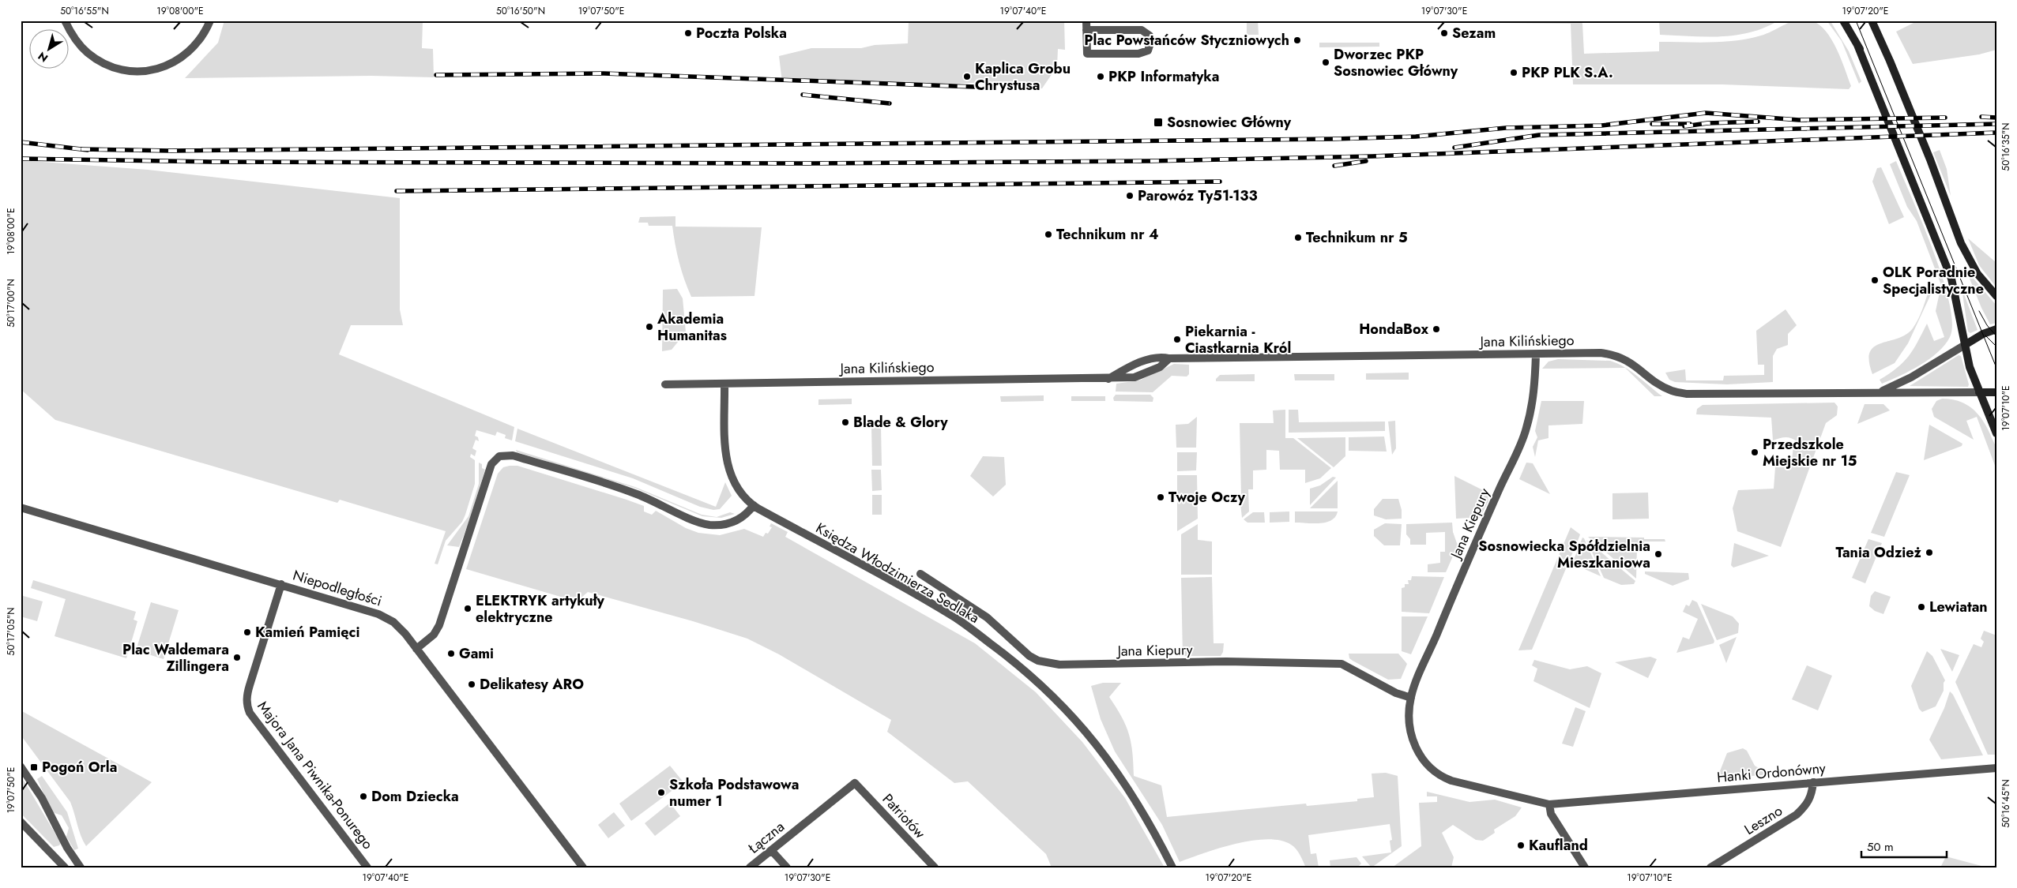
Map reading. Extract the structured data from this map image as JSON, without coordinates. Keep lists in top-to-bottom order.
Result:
{
  "streets": {
    "street": [
      "Jana Kilińskiego",
      "Jana Kiepury",
      "Księdza Włodzimierza Sedlaka",
      "Niepodległości",
      "Hanki Ordonówny",
      "Majora Jana Piwnika-Ponurego",
      "Patriotów",
      "Leszno",
      "Łączna"
    ]
  },
  "crossings": [
    ["Jana Kilińskiego", "Jana Kiepury"],
    ["Jana Kilińskiego", "Księdza Włodzimierza Sedlaka"],
    ["Jana Kiepury", "Hanki Ordonówny"],
    ["Niepodległości", "Majora Jana Piwnika-Ponurego"],
    ["Hanki Ordonówny", "Leszno"],
    ["Patriotów", "Łączna"]
  ],
  "places": {
    "other": [
      "Poczta Polska",
      "Sezam",
      "Plac Powstańców Styczniowych",
      "Dworzec PKP Sosnowiec Główny",
      "PKP PLK S.A.",
      "Kaplica Grobu Chrystusa",
      "PKP Informatyka",
      "Parowóz Ty51-133",
      "Technikum nr 4",
      "Technikum nr 5",
      "OLK Poradnie Specjalistyczne",
      "Akademia Humanitas",
      "HondaBox",
      "Piekarnia - Ciastkarnia Król",
      "Blade & Glory",
      "Przedszkole Miejskie nr 15",
      "Twoje Oczy",
      "Tania Odzież",
      "Sosnowiecka Spółdzielnia Mieszkaniowa",
      "Lewiatan",
      "ELEKTRYK artykuły elektryczne",
      "Kamień Pamięci",
      "Gami",
      "Plac Waldemara Zillingera",
      "Delikatesy ARO",
      "Szkoła Podstawowa numer 1",
      "Dom Dziecka",
      "Kaufland"
    ],
    "transit": ["Sosnowiec Główny", "Pogoń Orla"]
  },
  "scale_bar": "50 m",
  "north": "bottom left",
  "coordinates": [
    "50°16'55\"N",
    "19°08'00\"E",
    "50°16'50\"N",
    "19°07'50\"E",
    "19°07'40\"E",
    "19°07'30\"E",
    "19°07'20\"E",
    "50°16'35\"N",
    "50°17'00\"N",
    "19°07'10\"E",
    "50°17'05\"N",
    "50°16'45\"N"
  ]
}
